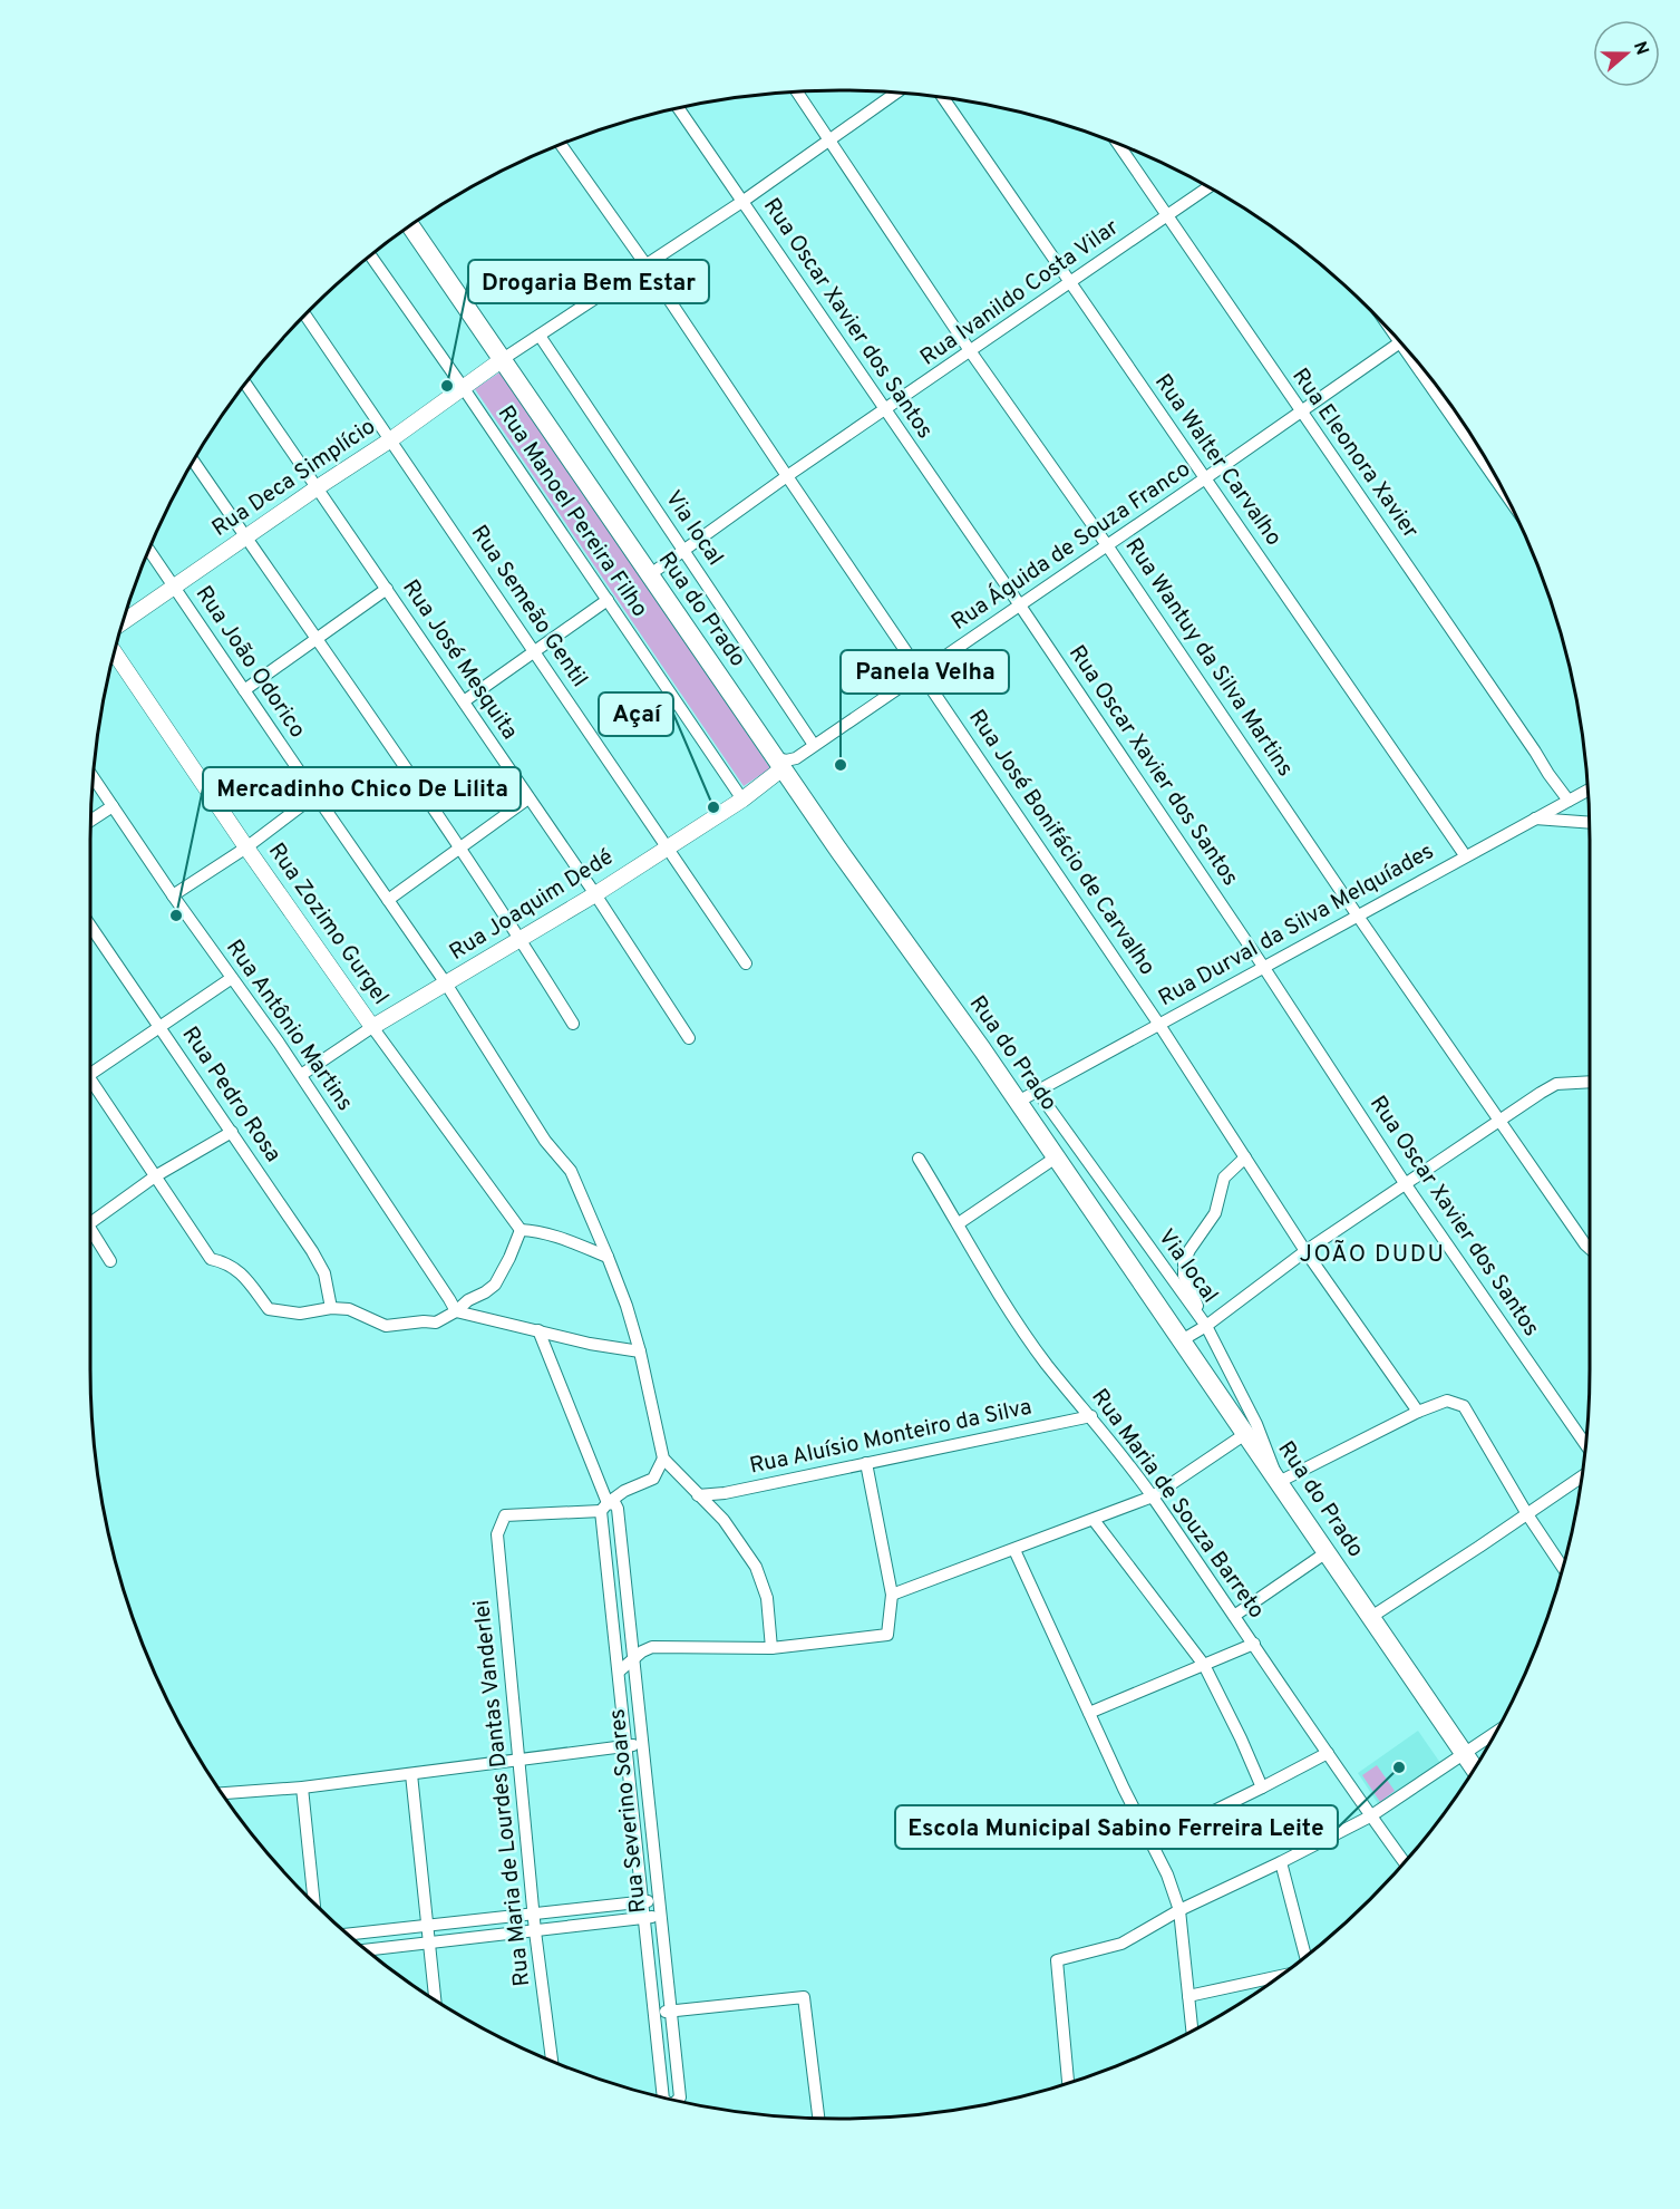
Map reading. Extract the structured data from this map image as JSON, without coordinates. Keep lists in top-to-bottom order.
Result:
{
  "streets": {
    "main road": ["Rua do Prado"],
    "street": [
      "Rua Ivanildo Costa Vilar",
      "Rua Oscar Xavier dos Santos",
      "Rua Eleonora Xavier",
      "Rua Walter Carvalho",
      "Rua Deca Simplício",
      "Rua Manoel Pereira Filho",
      "Via local",
      "Rua Águida de Souza Franco",
      "Rua Semeão Gentil",
      "Rua Wantuy da Silva Martins",
      "Rua José Mesquita",
      "Rua João Odorico",
      "Rua José Bonifácio de Carvalho",
      "Rua Joaquim Dedé",
      "Rua Zozimo Gurgel",
      "Rua Durval da Silva Melquíades",
      "Rua Antônio Martins",
      "Rua Pedro Rosa",
      "Rua Aluísio Monteiro da Silva",
      "Rua Maria de Souza Barreto",
      "Rua Maria de Lourdes Dantas Vanderlei",
      "Rua Severino Soares"
    ]
  },
  "crossings": [
    ["Rua Ivanildo Costa Vilar", "Rua Oscar Xavier dos Santos"],
    ["Rua Ivanildo Costa Vilar", "Rua Eleonora Xavier"],
    ["Rua Ivanildo Costa Vilar", "Rua Walter Carvalho"],
    ["Rua Ivanildo Costa Vilar", "Via local"],
    ["Rua Ivanildo Costa Vilar", "Rua do Prado"],
    ["Rua Ivanildo Costa Vilar", "Rua Wantuy da Silva Martins"],
    ["Rua Ivanildo Costa Vilar", "Rua José Bonifácio de Carvalho"],
    ["Rua Oscar Xavier dos Santos", "Rua Águida de Souza Franco"],
    ["Rua Oscar Xavier dos Santos", "Rua Durval da Silva Melquíades"],
    ["Rua Eleonora Xavier", "Rua Águida de Souza Franco"],
    ["Rua Eleonora Xavier", "Rua Durval da Silva Melquíades"],
    ["Rua Walter Carvalho", "Rua Águida de Souza Franco"],
    ["Rua Walter Carvalho", "Rua Durval da Silva Melquíades"],
    ["Rua Deca Simplício", "Rua Manoel Pereira Filho"],
    ["Rua Deca Simplício", "Rua Semeão Gentil"],
    ["Rua Deca Simplício", "Rua do Prado"],
    ["Rua Deca Simplício", "Rua José Mesquita"],
    ["Rua Deca Simplício", "Rua João Odorico"],
    ["Rua Manoel Pereira Filho", "Rua Joaquim Dedé"],
    ["Via local", "Rua Águida de Souza Franco"],
    ["Via local", "Rua do Prado"],
    ["Via local", "Rua Durval da Silva Melquíades"],
    ["Rua Águida de Souza Franco", "Rua do Prado"],
    ["Rua Águida de Souza Franco", "Rua Wantuy da Silva Martins"],
    ["Rua Águida de Souza Franco", "Rua José Bonifácio de Carvalho"],
    ["Rua Águida de Souza Franco", "Rua Joaquim Dedé"],
    ["Rua Semeão Gentil", "Rua Joaquim Dedé"],
    ["Rua do Prado", "Rua Joaquim Dedé"],
    ["Rua do Prado", "Rua Durval da Silva Melquíades"],
    ["Rua Wantuy da Silva Martins", "Rua Durval da Silva Melquíades"],
    ["Rua José Mesquita", "Rua Joaquim Dedé"],
    ["Rua João Odorico", "Rua Joaquim Dedé"],
    ["Rua José Bonifácio de Carvalho", "Rua Durval da Silva Melquíades"],
    ["Rua Joaquim Dedé", "Rua Zozimo Gurgel"],
    ["Rua Joaquim Dedé", "Rua Antônio Martins"],
    ["Rua Aluísio Monteiro da Silva", "Rua Maria de Souza Barreto"],
    ["Rua Maria de Lourdes Dantas Vanderlei", "Rua Severino Soares"]
  ],
  "districts": ["JOÃO DUDU"],
  "places": [
    "Drogaria Bem Estar",
    "Panela Velha",
    "Açaí",
    "Mercadinho Chico De Lilita",
    "Escola Municipal Sabino Ferreira Leite"
  ],
  "north": "right"
}
